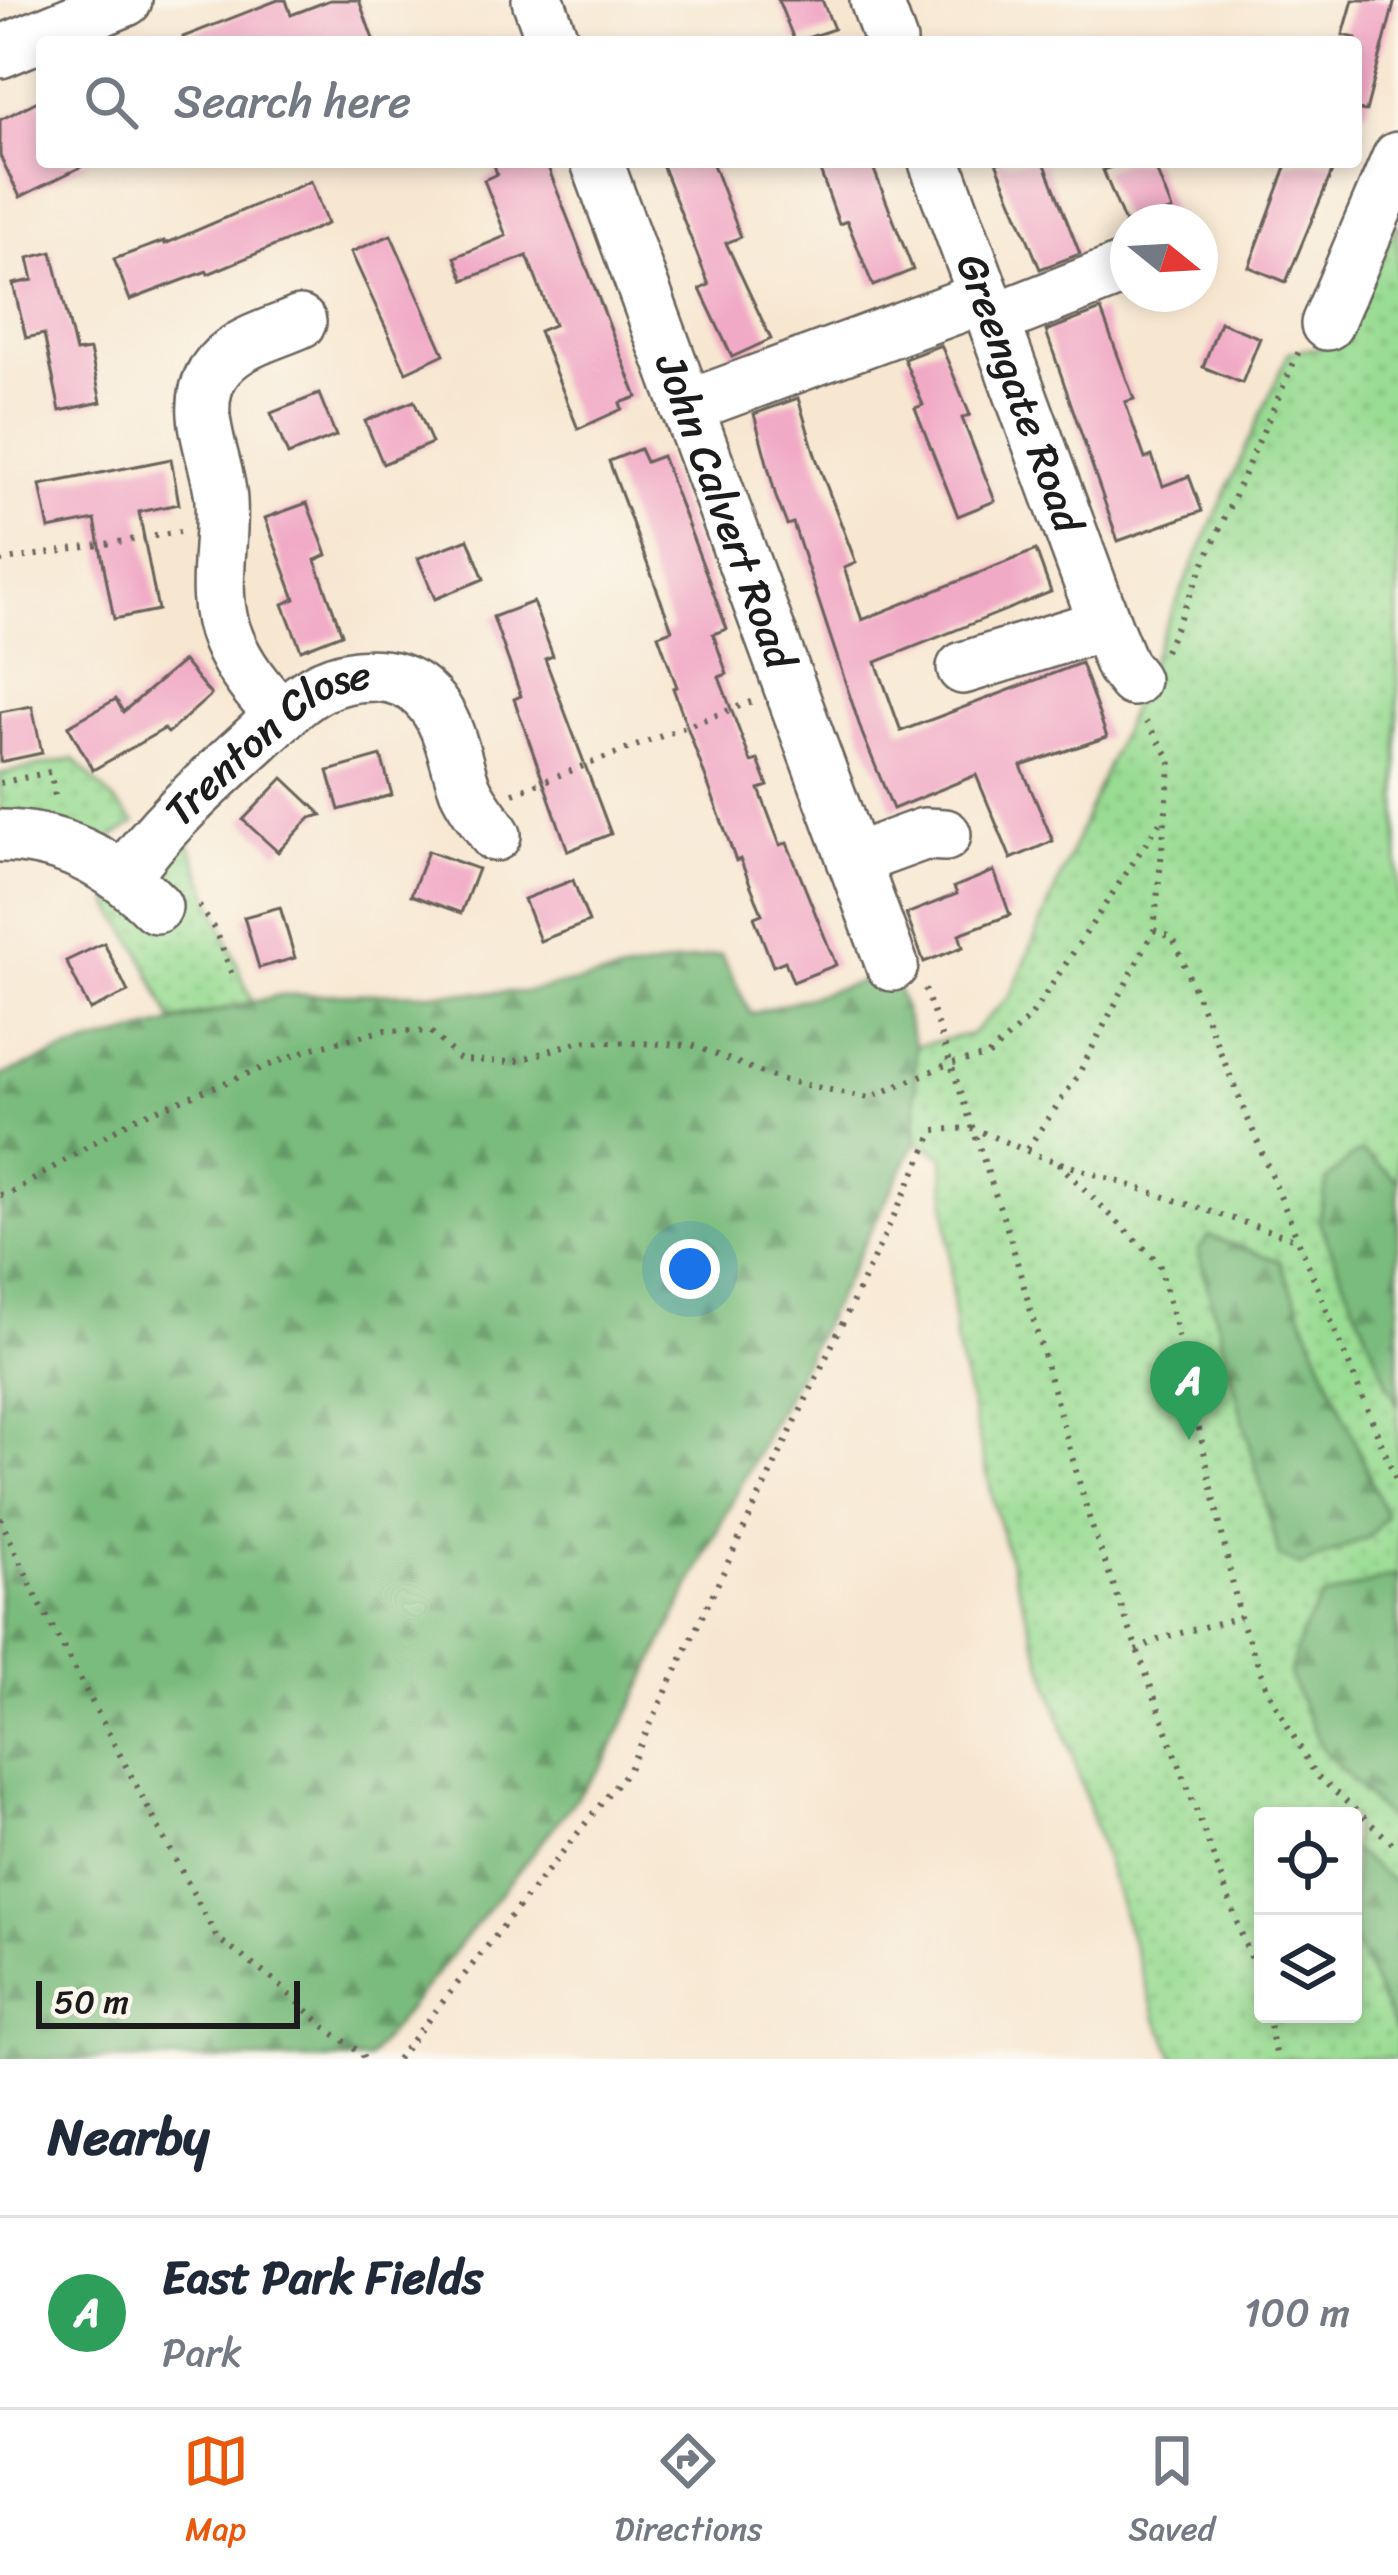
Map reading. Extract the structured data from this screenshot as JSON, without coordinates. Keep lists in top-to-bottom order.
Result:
{
  "streets": {
    "street": ["Greengate Road", "John Calvert Road", "Trenton Close"]
  },
  "scale_bar": "50 m",
  "north": "right",
  "page": {
    "search": "Search here",
    "pins": "A",
    "scale": "50 m",
    "heading": "Nearby",
    "list": [
      {
        "mark": "A",
        "name": "East Park Fields",
        "note": "Park",
        "value": "100 m"
      }
    ],
    "nav": ["Map", "Directions", "Saved"]
  }
}
